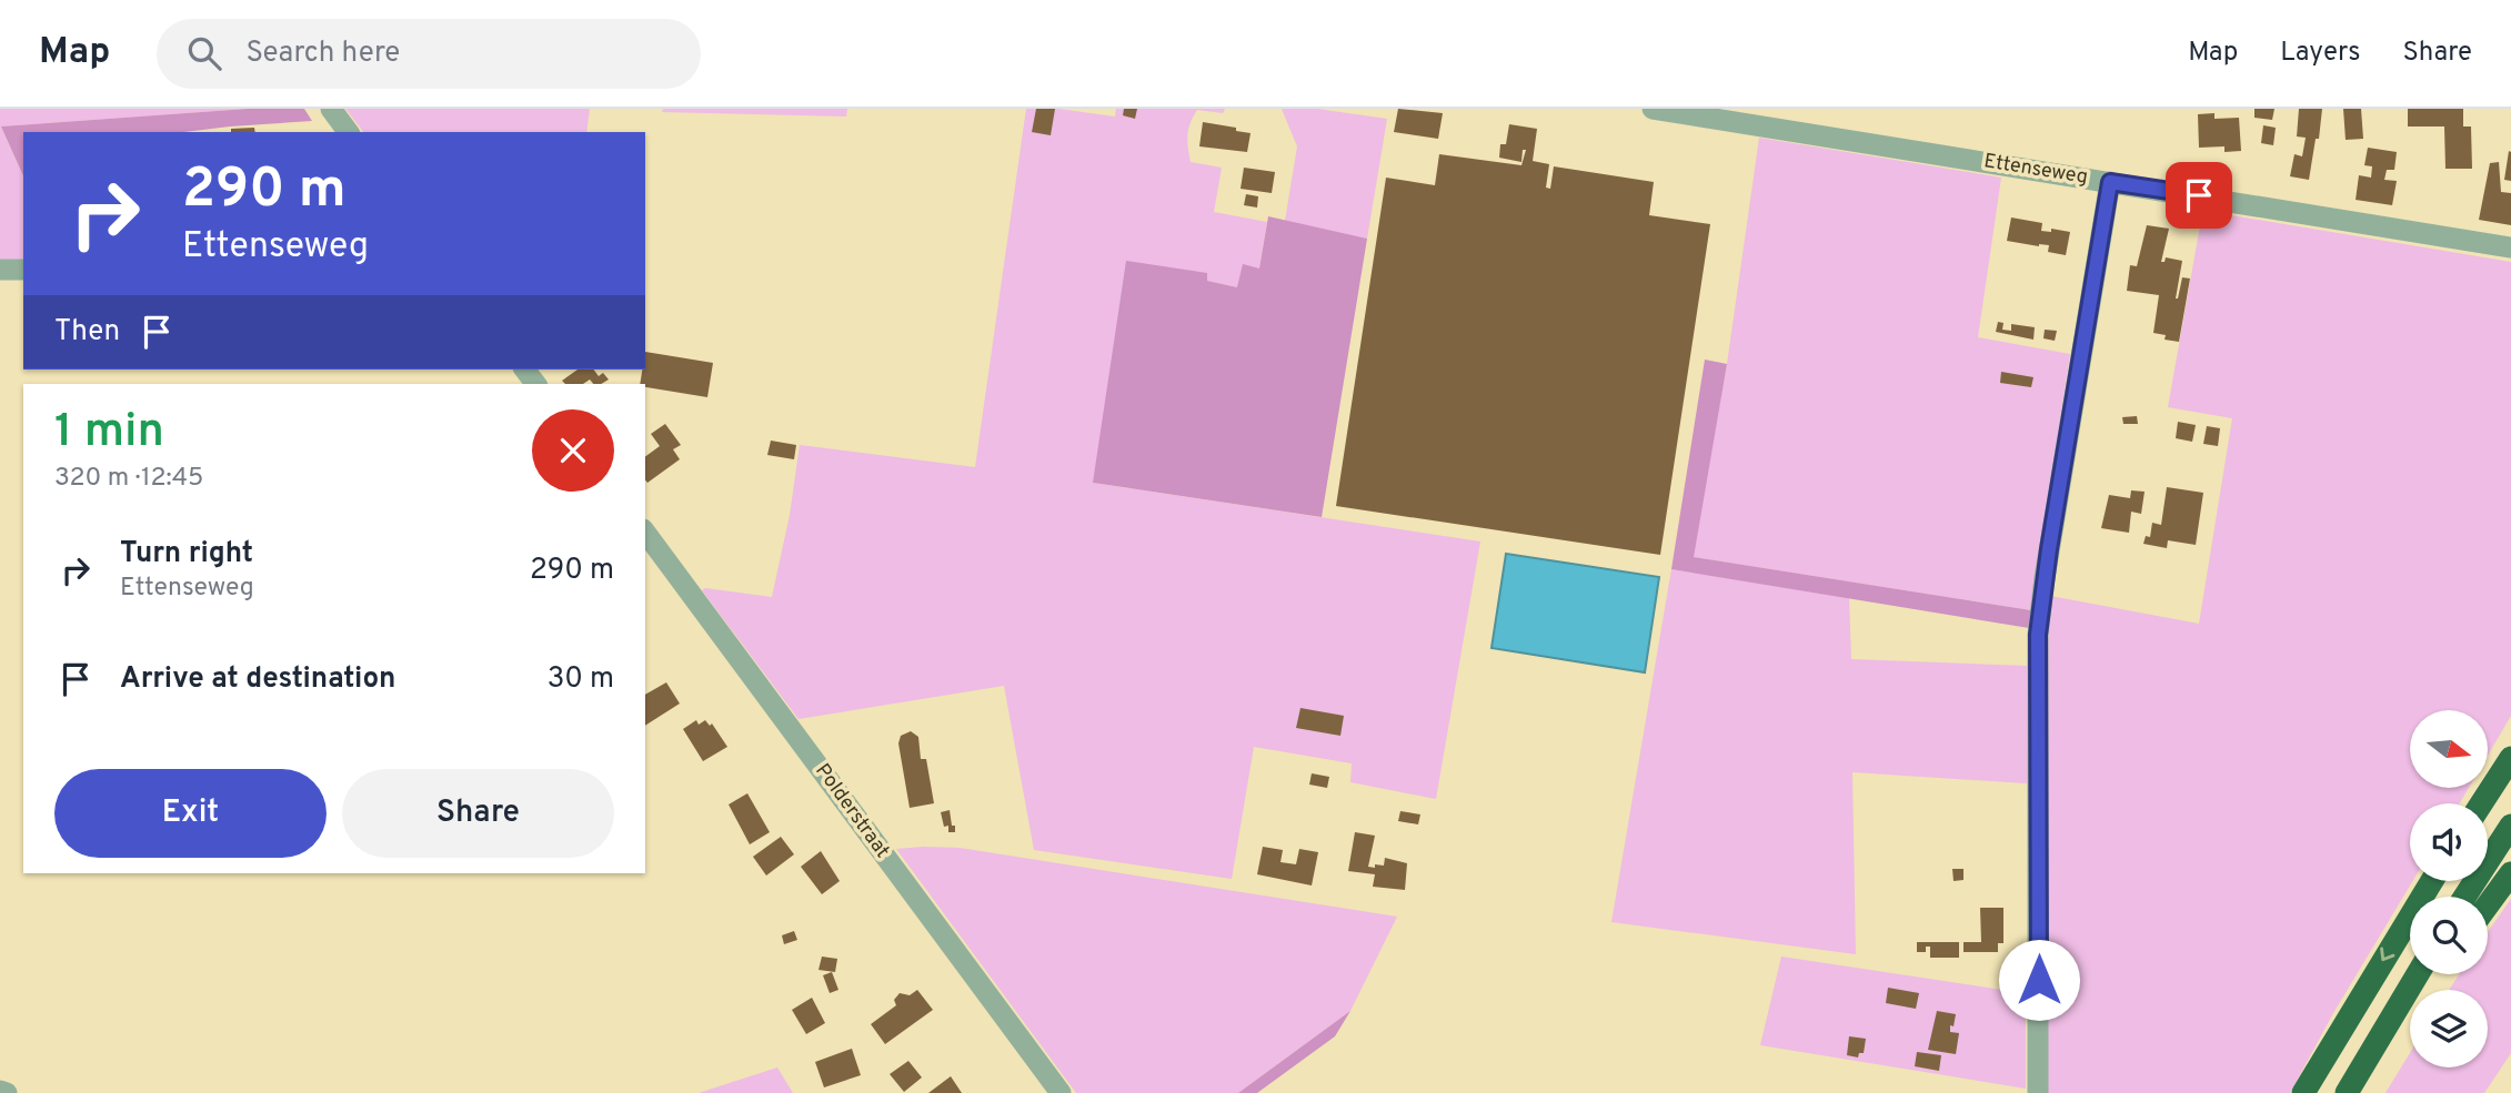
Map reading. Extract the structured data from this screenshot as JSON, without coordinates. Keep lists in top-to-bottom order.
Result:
{
  "streets": {
    "street": ["Ettenseweg", "Polderstraat"]
  },
  "north": "right",
  "page": {
    "header": "Map",
    "search": "Search here",
    "nav": ["Map", "Layers", "Share"],
    "turn": ["290 m", "Ettenseweg"],
    "then": "Then",
    "heading": ["1 min", "320 m · 12:45"],
    "list": [
      {
        "name": "Turn right",
        "note": "Ettenseweg",
        "value": "290 m"
      },
      {
        "name": "Arrive at destination",
        "value": "30 m"
      }
    ],
    "buttons": ["Exit", "Share"]
  }
}
